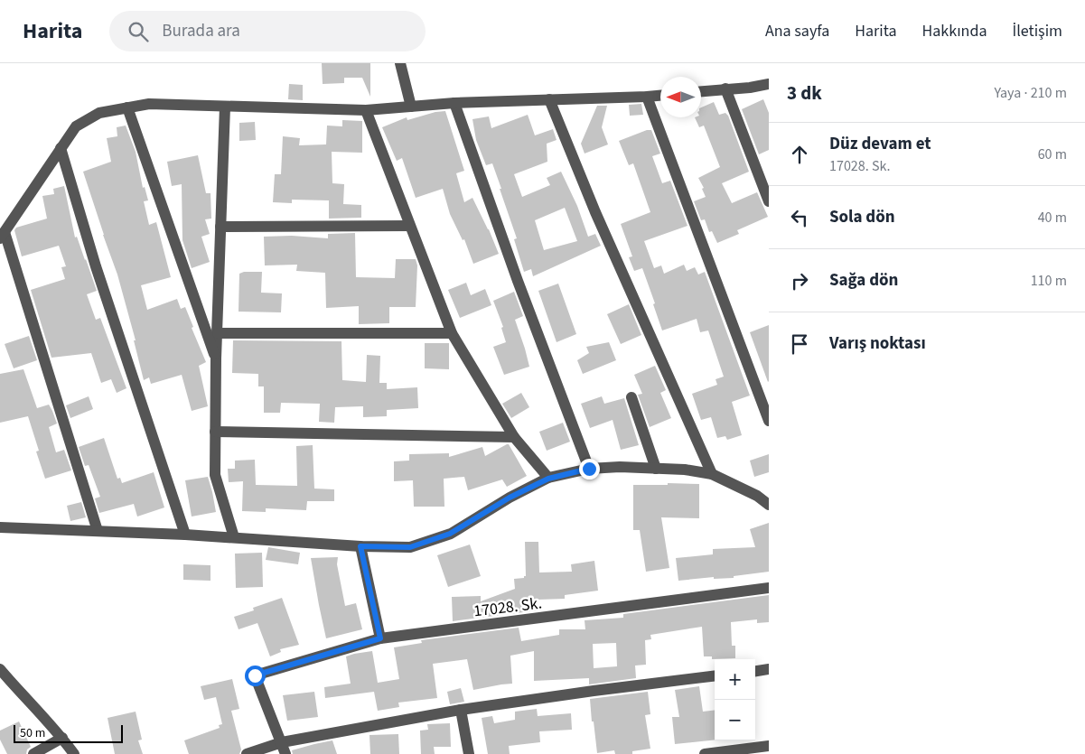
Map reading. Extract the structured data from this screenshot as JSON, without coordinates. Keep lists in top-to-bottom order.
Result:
{
  "streets": {
    "street": ["17028. Sk."]
  },
  "scale_bar": "50 m",
  "north": "left",
  "page": {
    "header": "Harita",
    "search": "Burada ara",
    "nav": [
      "Ana sayfa",
      "Harita",
      "Hakkında",
      "İletişim"
    ],
    "heading": ["3 dk", "Yaya · 210 m"],
    "list": [
      ["Düz devam et", "17028. Sk.", "60 m"],
      ["Sola dön", "40 m"],
      ["Sağa dön", "110 m"],
      "Varış noktası"
    ],
    "map_buttons": ["+", "−"],
    "scale": "50 m"
  }
}
